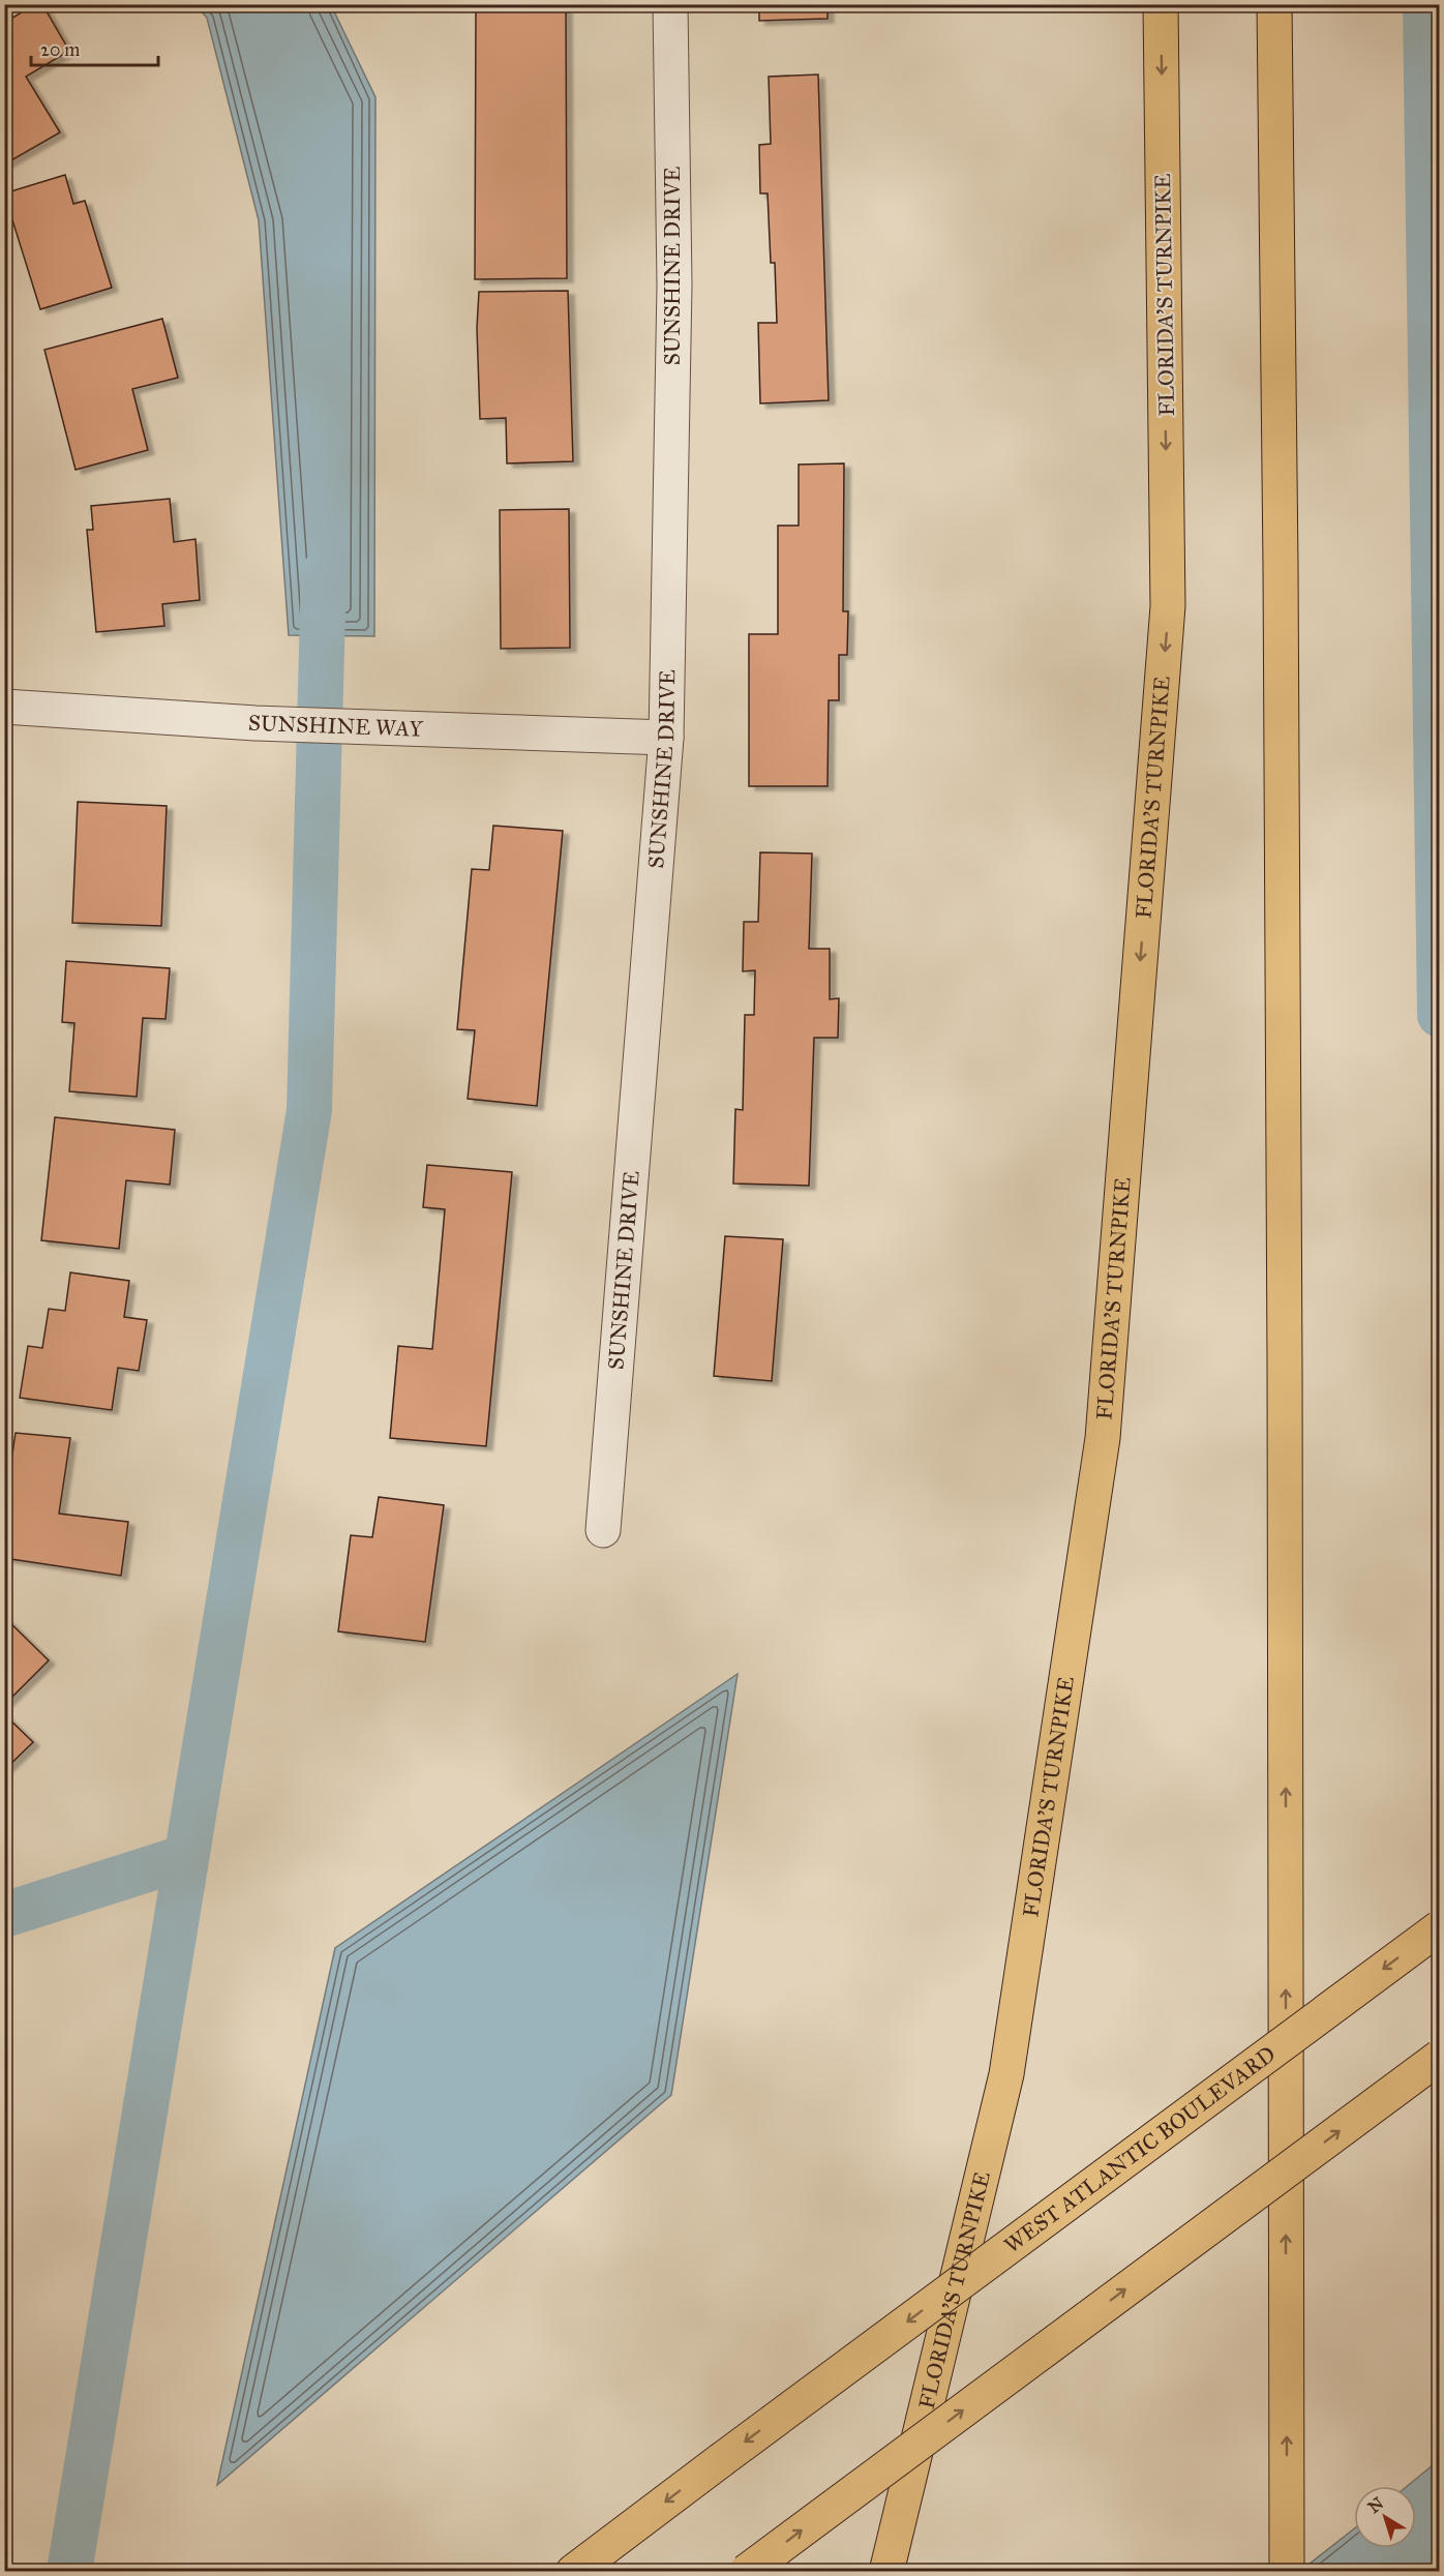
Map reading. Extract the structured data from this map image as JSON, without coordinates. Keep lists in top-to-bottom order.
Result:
{
  "streets": {
    "main road": ["FLORIDA'S TURNPIKE", "WEST ATLANTIC BOULEVARD"],
    "street": ["SUNSHINE DRIVE", "SUNSHINE WAY"]
  },
  "crossings": [
    ["SUNSHINE DRIVE", "SUNSHINE WAY"]
  ],
  "scale_bar": "20 m",
  "north": "top left"
}
